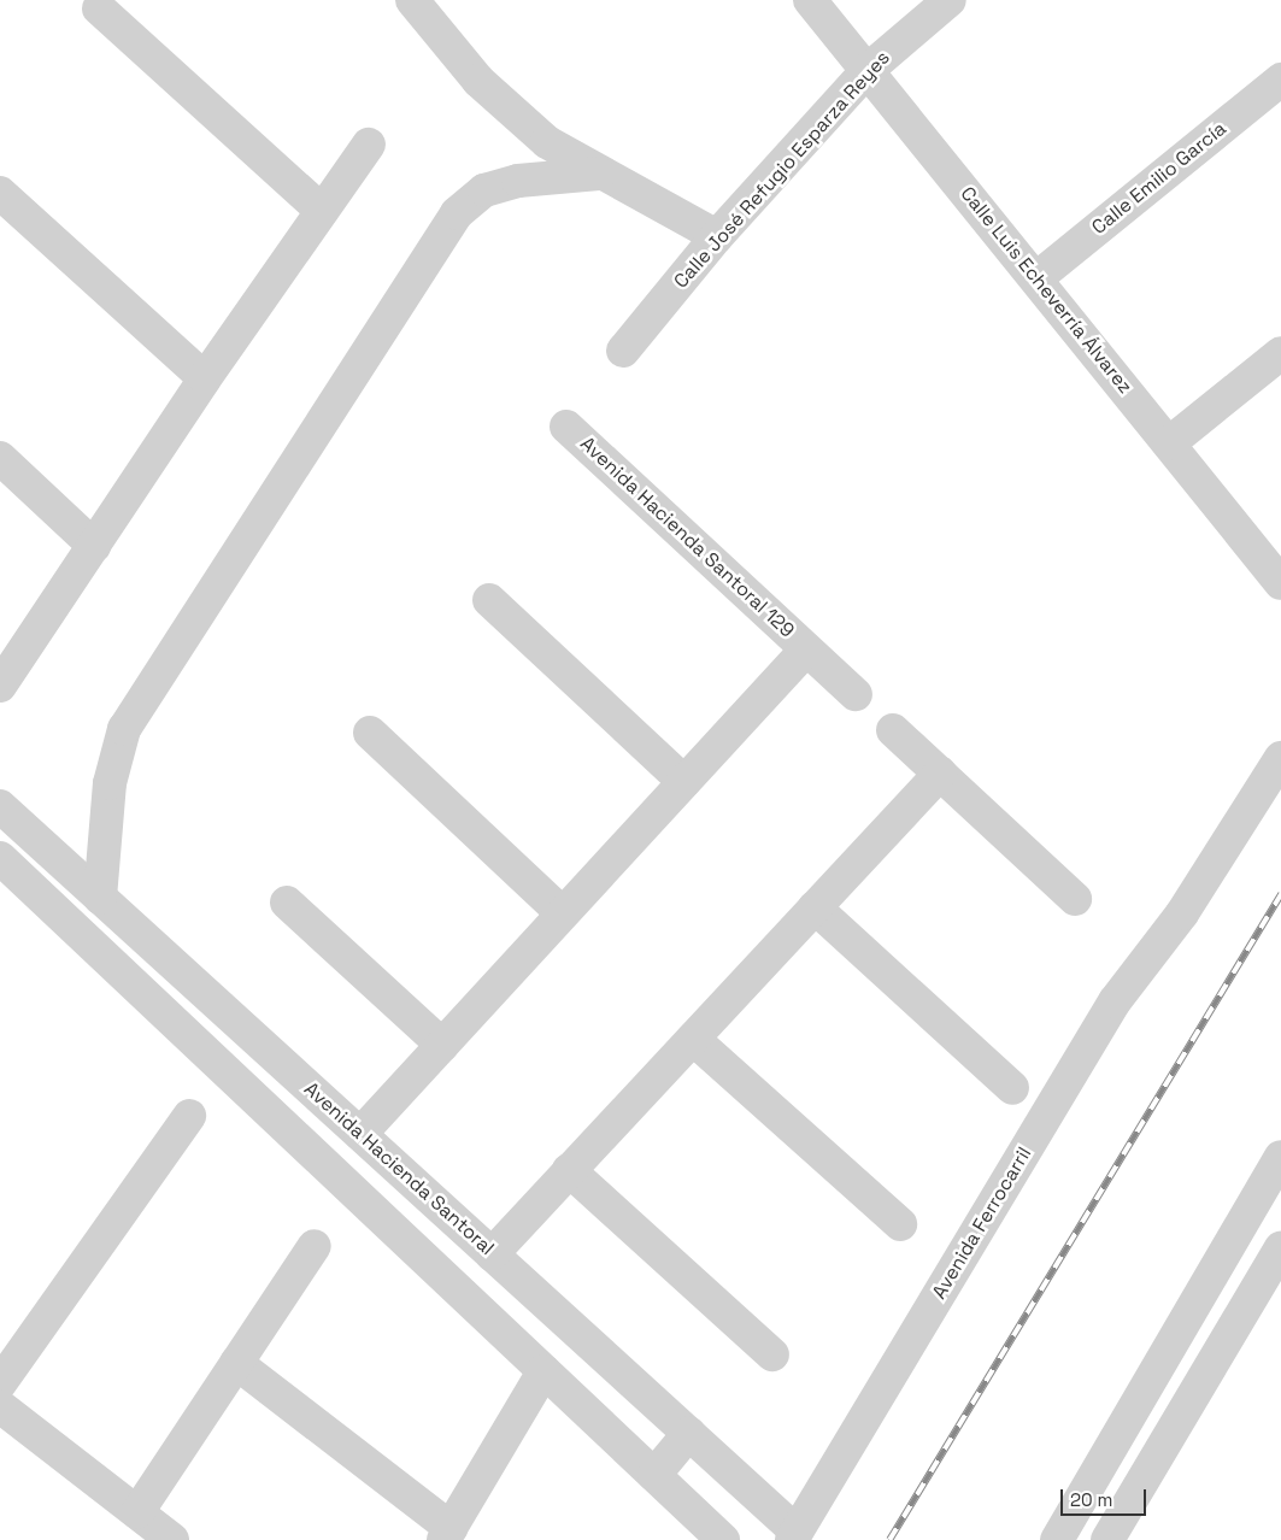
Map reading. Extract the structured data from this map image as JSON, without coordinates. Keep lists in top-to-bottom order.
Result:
{
  "streets": {
    "street": [
      "Calle José Refugio Esparza Reyes",
      "Calle Emilio García",
      "Calle Luis Echeverría Álvarez",
      "Avenida Hacienda Santoral 129",
      "Avenida Hacienda Santoral",
      "Avenida Ferrocarril"
    ]
  },
  "crossings": [
    ["Calle José Refugio Esparza Reyes", "Calle Luis Echeverría Álvarez"],
    ["Calle Emilio García", "Calle Luis Echeverría Álvarez"],
    ["Avenida Hacienda Santoral 129", "Avenida Hacienda Santoral"],
    ["Avenida Hacienda Santoral", "Avenida Ferrocarril"]
  ],
  "scale_bar": "20 m"
}
